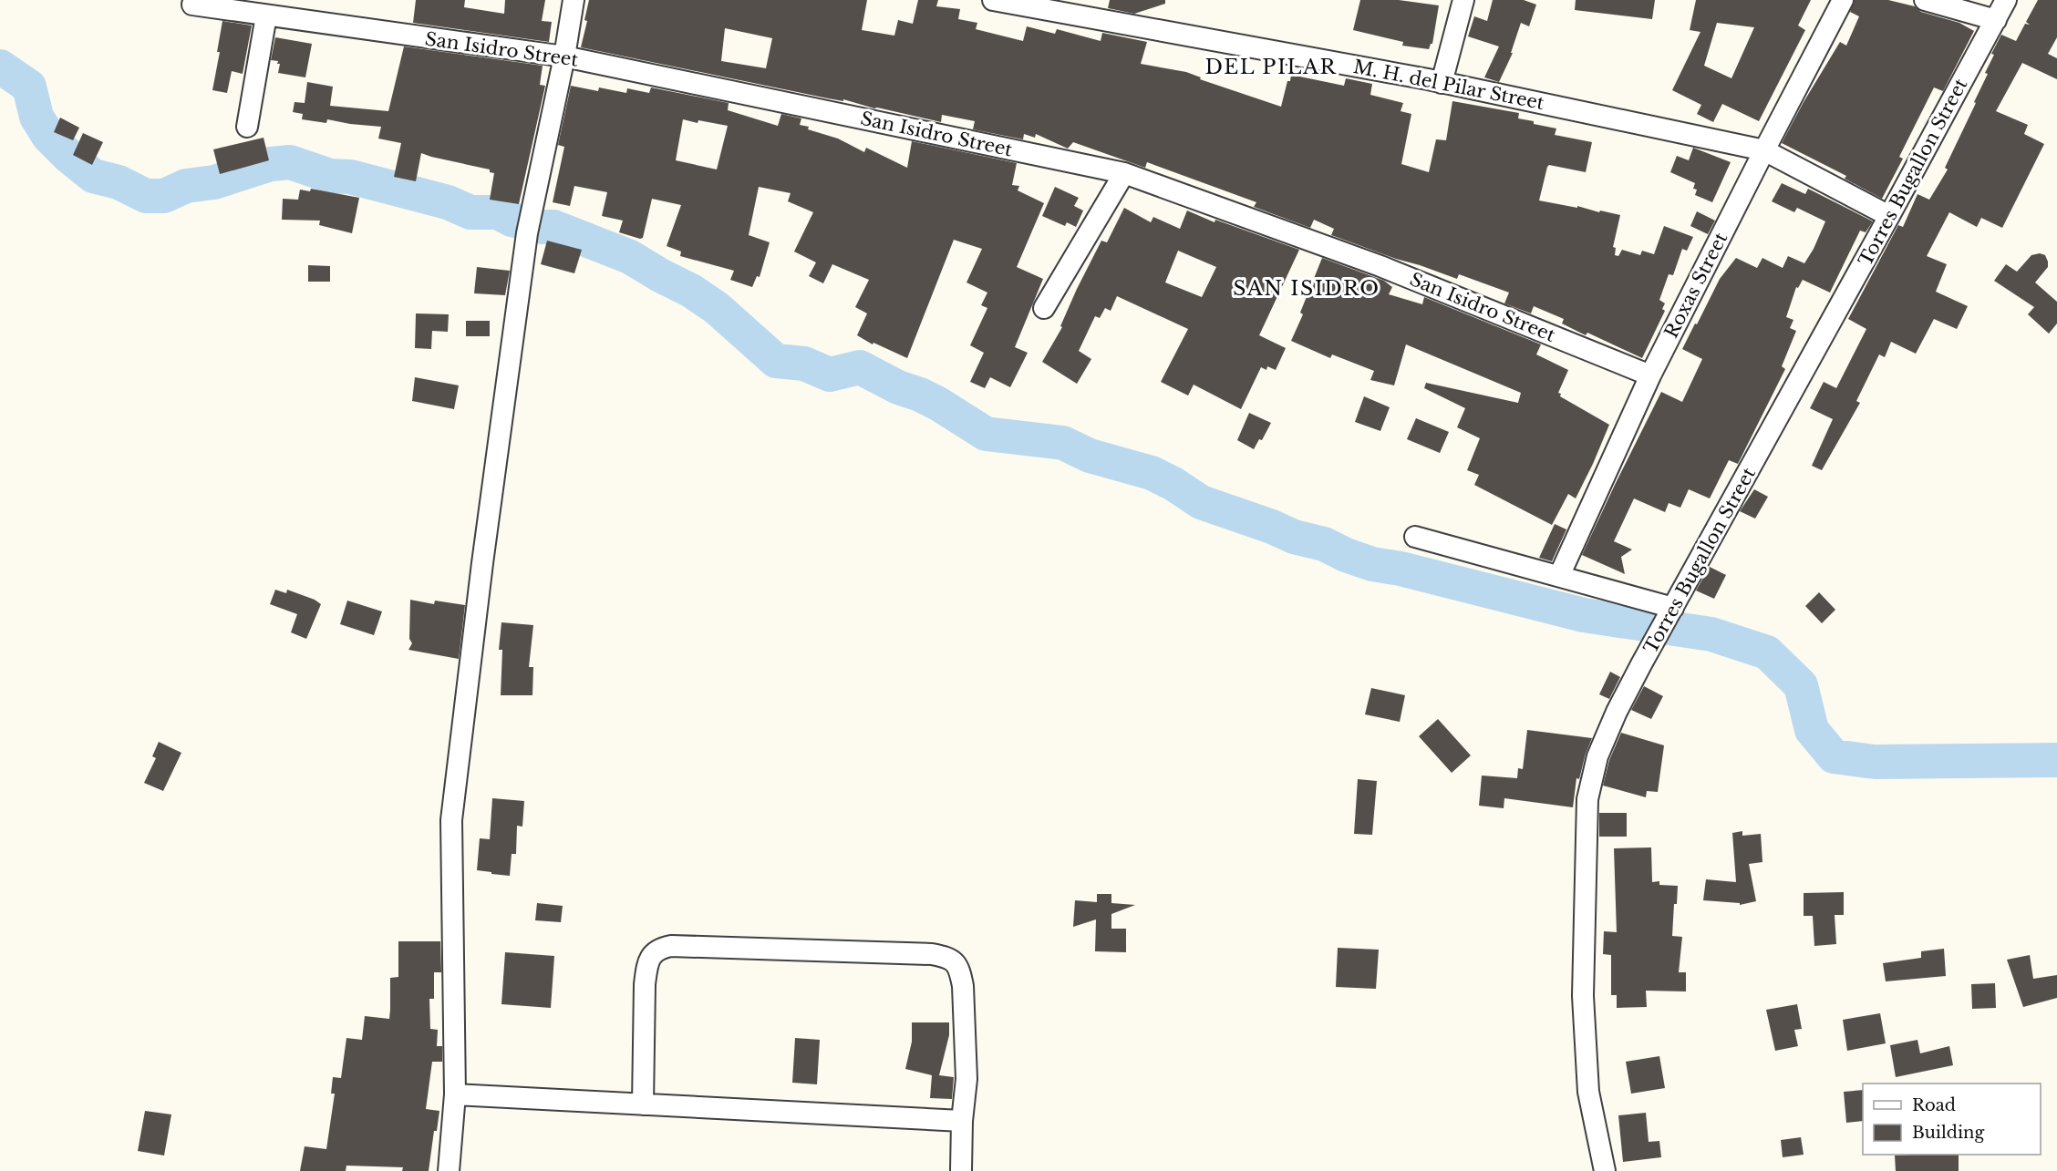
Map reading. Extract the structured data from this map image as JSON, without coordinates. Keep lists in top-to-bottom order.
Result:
{
  "streets": {
    "street": [
      "San Isidro Street",
      "M. H. del Pilar Street",
      "Torres Bugallon Street",
      "Roxas Street"
    ]
  },
  "crossings": [
    ["San Isidro Street", "Roxas Street"],
    ["M. H. del Pilar Street", "Torres Bugallon Street"],
    ["M. H. del Pilar Street", "Roxas Street"]
  ],
  "districts": ["DEL PILAR", "SAN ISIDRO"],
  "legend": ["Road", "Building"]
}
